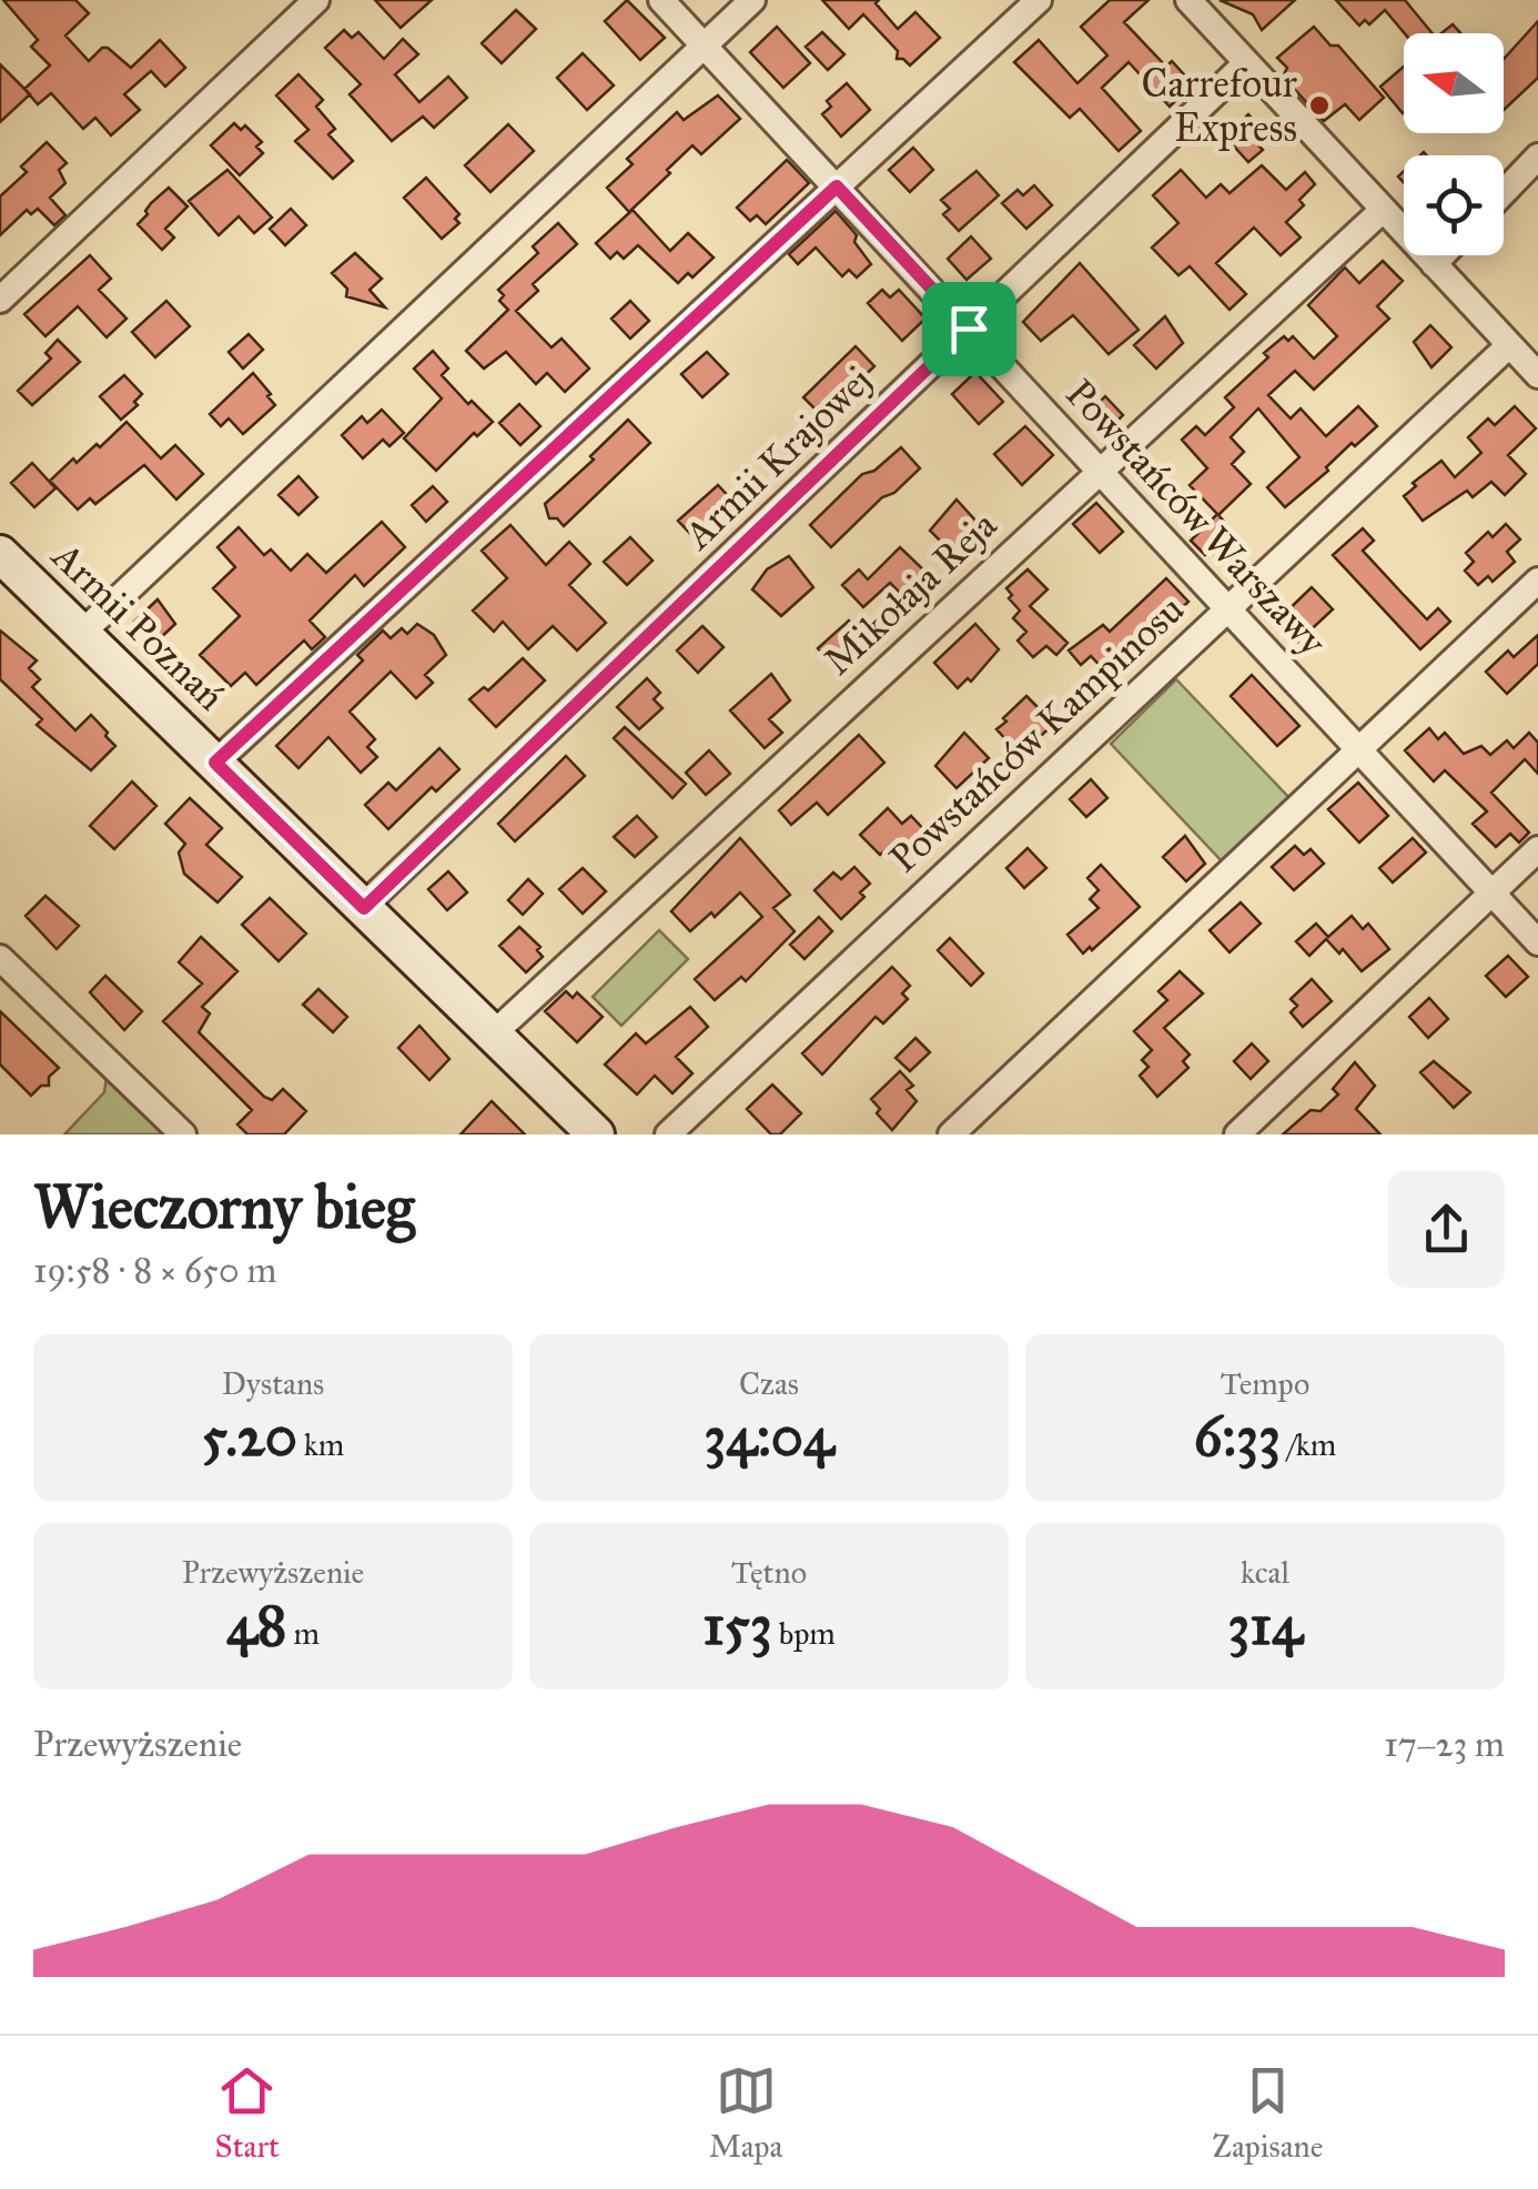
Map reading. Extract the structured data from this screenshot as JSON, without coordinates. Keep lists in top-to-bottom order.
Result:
{
  "streets": {
    "street": [
      "Armii Krajowej",
      "Powstańców Warszawy",
      "Mikołaja Reja",
      "Armii Poznań",
      "Powstańców Kampinosu"
    ]
  },
  "crossings": [
    ["Armii Krajowej", "Powstańców Warszawy"],
    ["Armii Krajowej", "Armii Poznań"],
    ["Powstańców Warszawy", "Mikołaja Reja"],
    ["Powstańców Warszawy", "Powstańców Kampinosu"],
    ["Mikołaja Reja", "Armii Poznań"]
  ],
  "places": ["Carrefour Express"],
  "north": "left",
  "page": {
    "heading": ["Wieczorny bieg", "19:58 · 8 × 650 m"],
    "stats": [
      ["Dystans", "5.20 km"],
      ["Czas", "34:04"],
      ["Tempo", "6:33 /km"],
      ["Przewyższenie", "48 m"],
      ["Tętno", "153 bpm"],
      ["kcal", "314"]
    ],
    "chart": ["Przewyższenie", "17–23 m"],
    "tabs": ["Start", "Mapa", "Zapisane"]
  }
}
